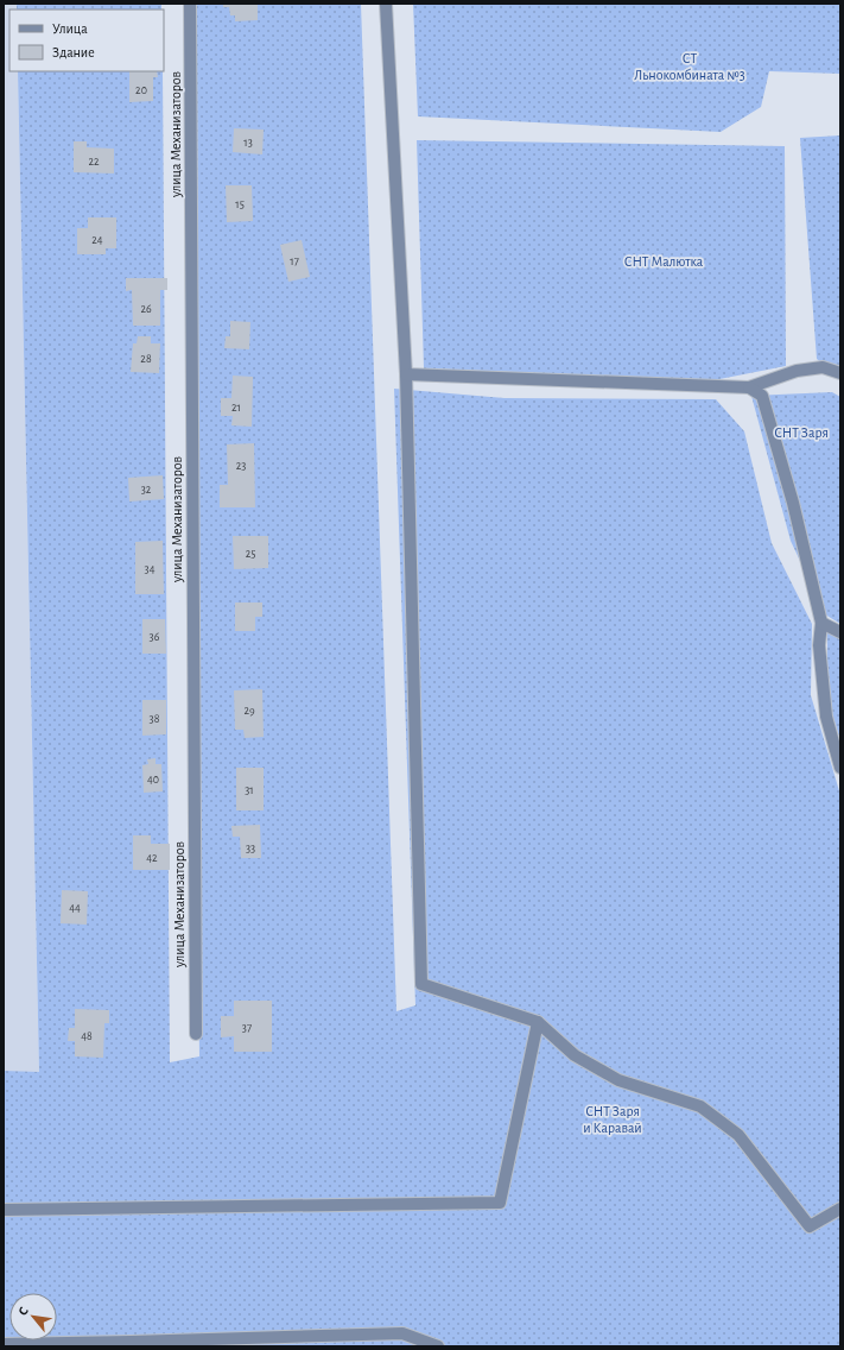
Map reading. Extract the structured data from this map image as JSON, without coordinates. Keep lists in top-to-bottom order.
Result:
{
  "streets": {
    "street": ["улица Механизаторов"]
  },
  "parks": [
    "СТ Льнокомбината №3",
    "СНТ Малютка",
    "СНТ Заря",
    "СНТ Заря и Каравай"
  ],
  "house_numbers": [
    "20",
    "13",
    "22",
    "15",
    "24",
    "17",
    "26",
    "28",
    "21",
    "23",
    "32",
    "25",
    "34",
    "36",
    "29",
    "38",
    "40",
    "31",
    "33",
    "42",
    "44",
    "37",
    "48"
  ],
  "legend": ["Улица", "Здание"],
  "north": "top left"
}
